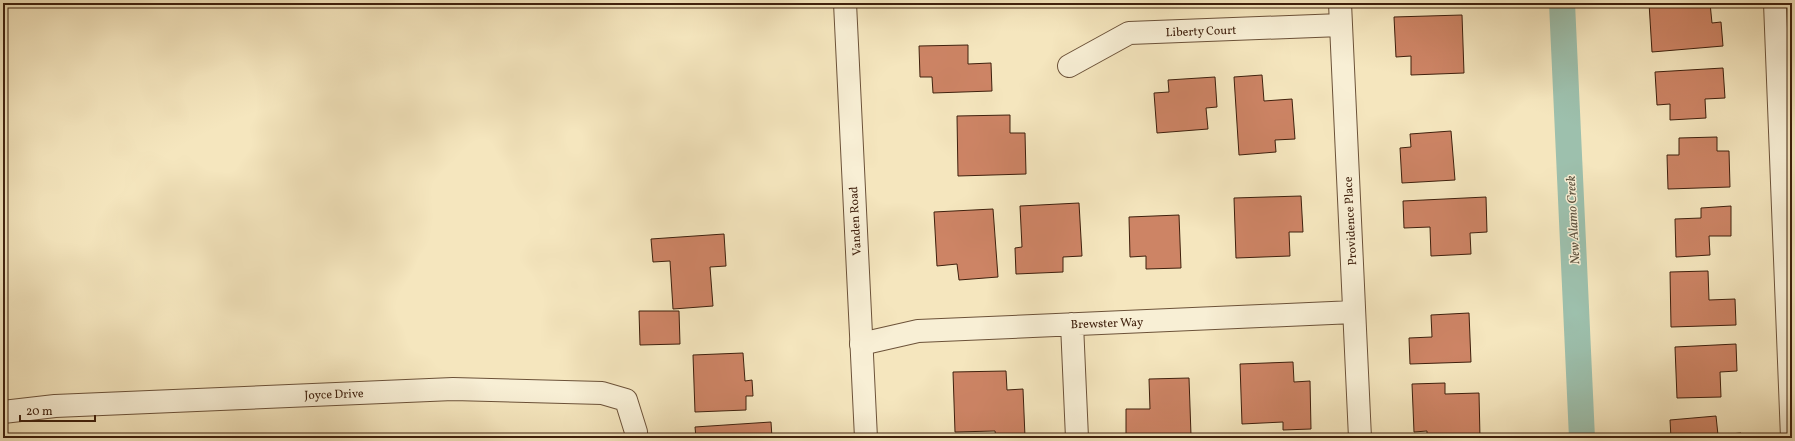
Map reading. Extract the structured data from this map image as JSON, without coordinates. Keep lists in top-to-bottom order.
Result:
{
  "streets": {
    "street": [
      "Liberty Court",
      "Vanden Road",
      "Providence Place",
      "Brewster Way",
      "Joyce Drive"
    ]
  },
  "crossings": [
    ["Liberty Court", "Providence Place"],
    ["Vanden Road", "Brewster Way"],
    ["Providence Place", "Brewster Way"]
  ],
  "water": ["New Alamo Creek"],
  "scale_bar": "20 m"
}
